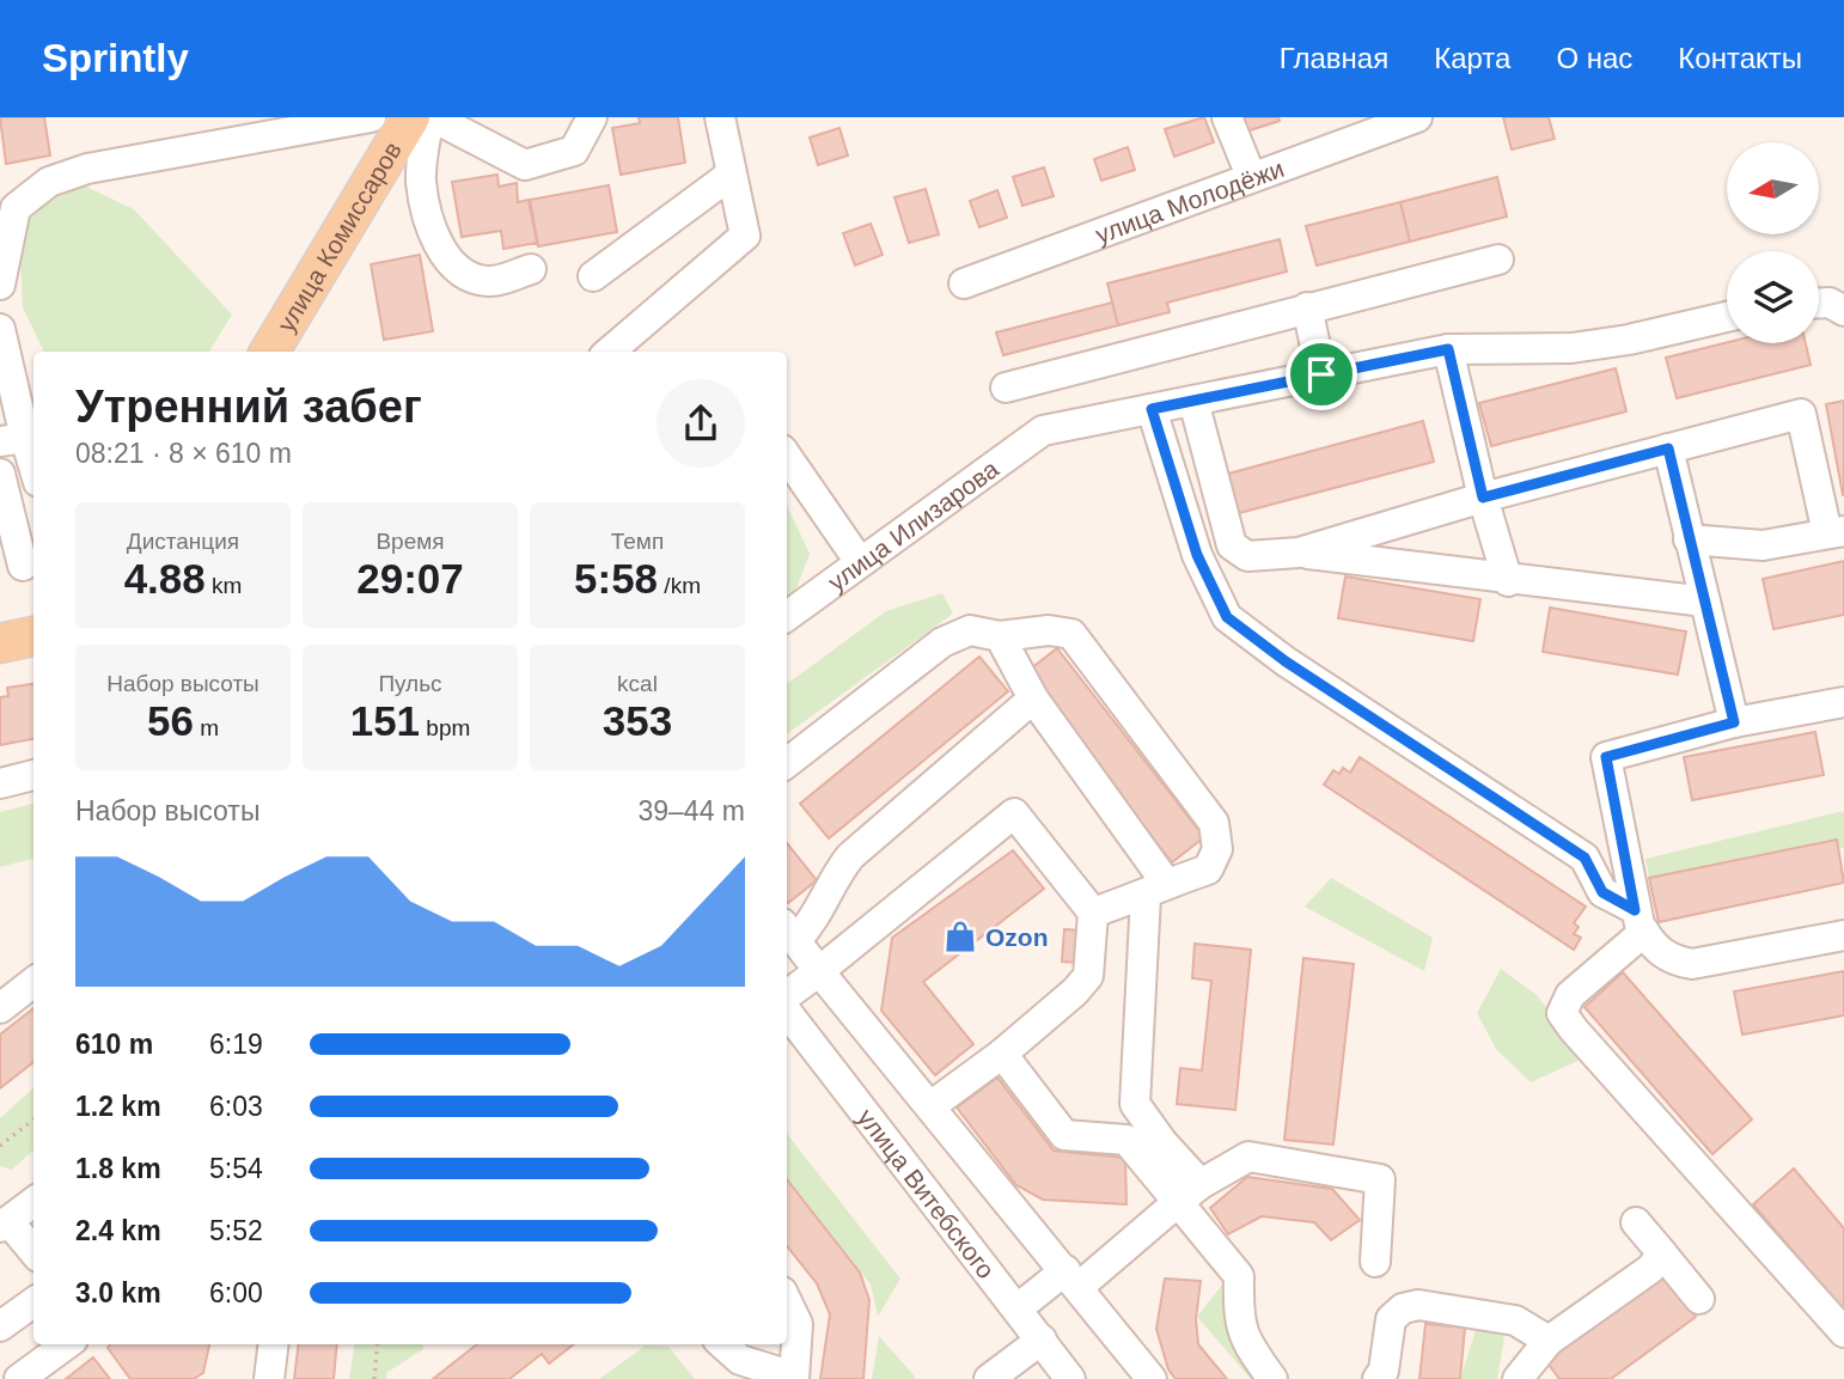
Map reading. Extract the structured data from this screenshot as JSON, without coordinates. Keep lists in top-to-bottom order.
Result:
{
  "streets": {
    "main road": ["улица Комиссаров"],
    "street": ["улица Молодёжи", "улица Илизарова", "улица Витебского"]
  },
  "places": {
    "shop": ["Ozon"]
  },
  "north": "left",
  "page": {
    "header": "Sprintly",
    "nav": [
      "Главная",
      "Карта",
      "О нас",
      "Контакты"
    ],
    "heading": ["Утренний забег", "08:21 · 8 × 610 m"],
    "stats": [
      ["Дистанция", "4.88 km"],
      ["Время", "29:07"],
      ["Темп", "5:58 /km"],
      ["Набор высоты", "56 m"],
      ["Пульс", "151 bpm"],
      ["kcal", "353"]
    ],
    "chart": ["Набор высоты", "39–44 m"],
    "list": [
      {
        "name": "610 m",
        "note": "6:19"
      },
      {
        "name": "1.2 km",
        "note": "6:03"
      },
      {
        "name": "1.8 km",
        "note": "5:54"
      },
      {
        "name": "2.4 km",
        "note": "5:52"
      },
      {
        "name": "3.0 km",
        "note": "6:00"
      }
    ]
  }
}
